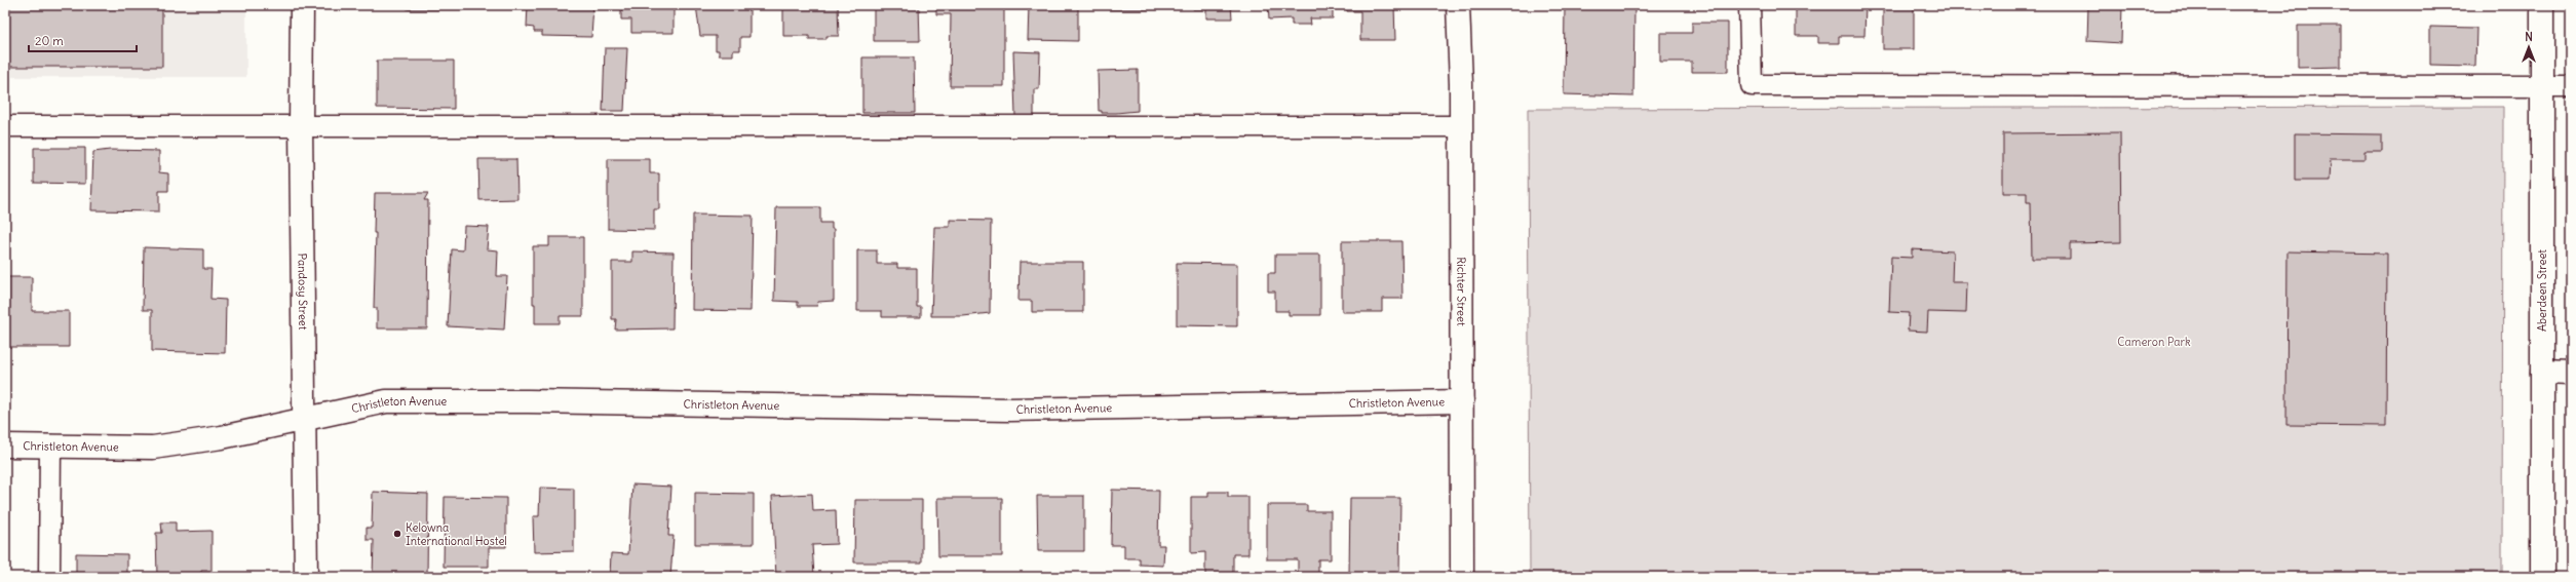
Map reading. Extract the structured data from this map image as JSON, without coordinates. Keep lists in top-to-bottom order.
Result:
{
  "streets": {
    "street": [
      "Pandosy Street",
      "Richter Street",
      "Aberdeen Street",
      "Christleton Avenue"
    ]
  },
  "crossings": [
    ["Pandosy Street", "Christleton Avenue"],
    ["Richter Street", "Christleton Avenue"]
  ],
  "parks": ["Cameron Park"],
  "places": ["Kelowna International Hostel"],
  "scale_bar": "20 m",
  "north": "top"
}
